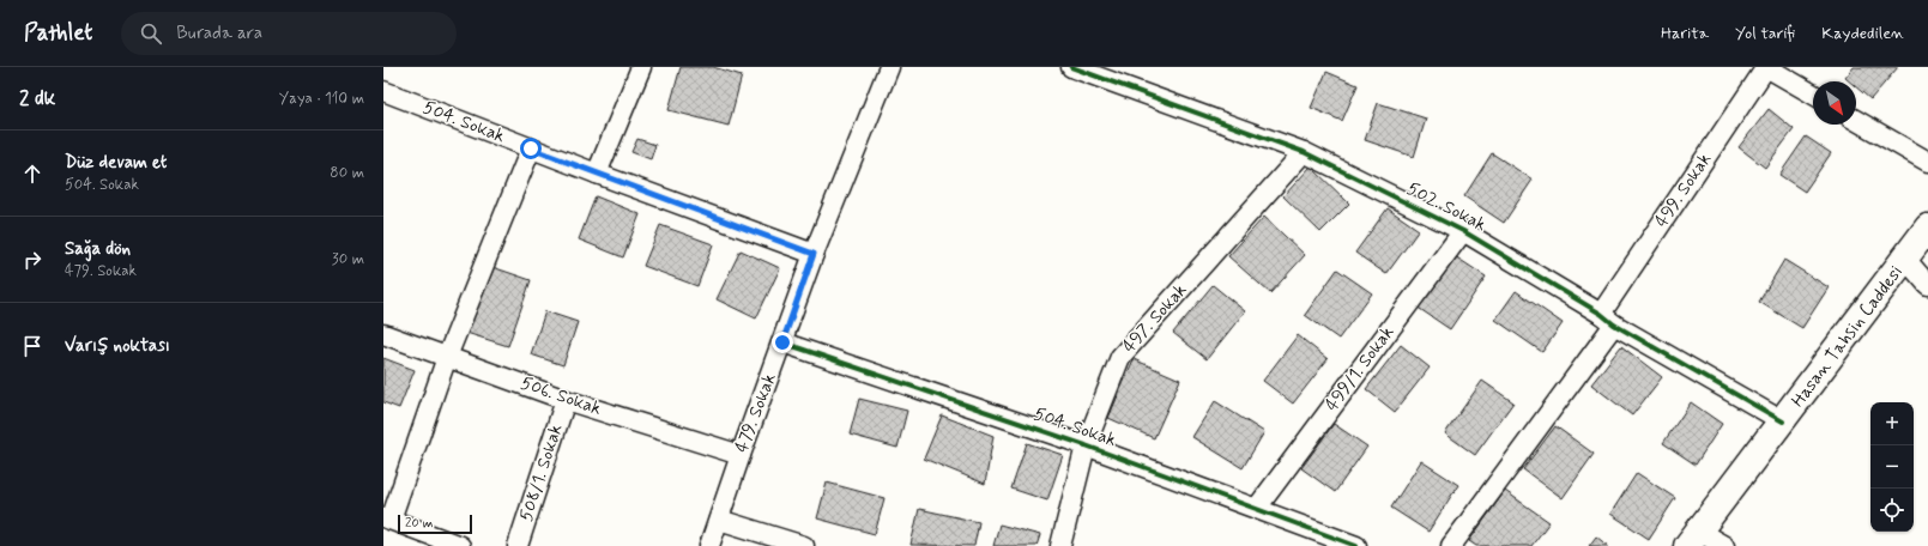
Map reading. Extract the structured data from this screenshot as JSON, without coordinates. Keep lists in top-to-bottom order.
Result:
{
  "streets": {
    "street": [
      "504. Sokak",
      "499. Sokak",
      "502. Sokak",
      "497. Sokak",
      "Hasan Tahsin Caddesi",
      "499/1. Sokak",
      "506. Sokak",
      "479. Sokak",
      "508/1. Sokak"
    ]
  },
  "crossings": [
    ["504. Sokak", "497. Sokak"],
    ["504. Sokak", "499/1. Sokak"],
    ["504. Sokak", "479. Sokak"],
    ["499. Sokak", "502. Sokak"],
    ["502. Sokak", "497. Sokak"],
    ["502. Sokak", "Hasan Tahsin Caddesi"],
    ["502. Sokak", "499/1. Sokak"],
    ["506. Sokak", "479. Sokak"],
    ["506. Sokak", "508/1. Sokak"]
  ],
  "scale_bar": "20 m",
  "north": "bottom right",
  "page": {
    "header": "Pathlet",
    "search": "Burada ara",
    "nav": ["Harita", "Yol tarifi", "Kaydedilen"],
    "heading": ["2 dk", "Yaya · 110 m"],
    "list": [
      ["Düz devam et", "504. Sokak", "80 m"],
      ["Sağa dön", "479. Sokak", "30 m"],
      "Varış noktası"
    ],
    "map_buttons": ["+", "−"],
    "scale": "20 m"
  }
}
